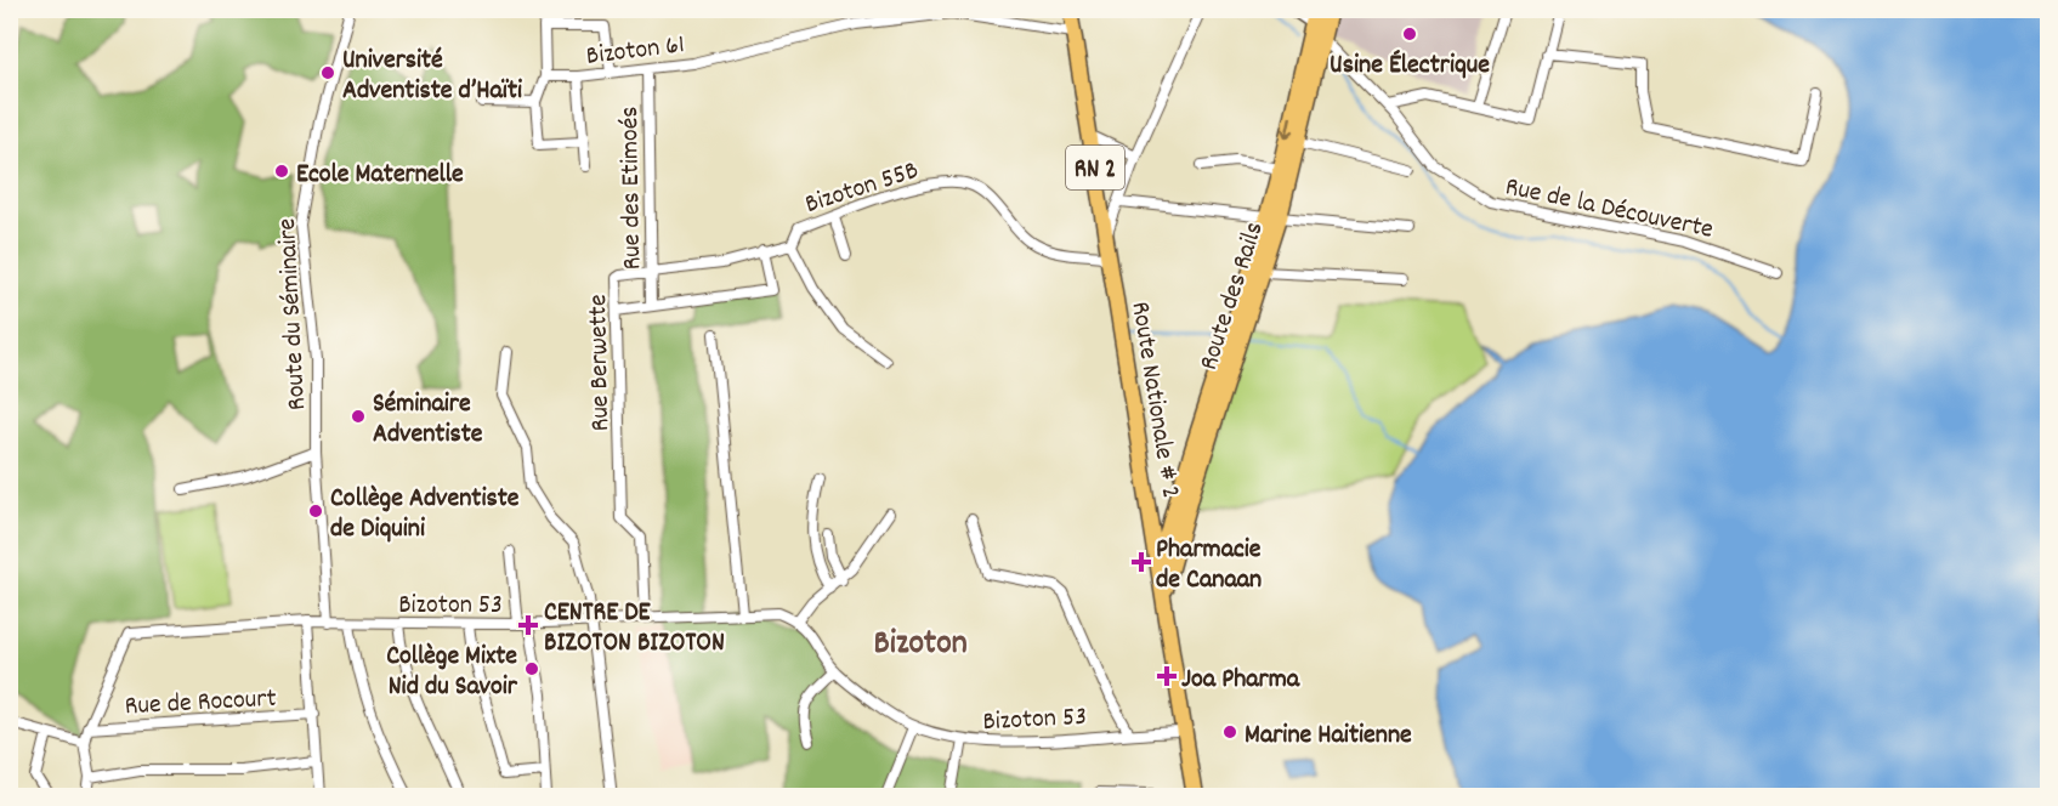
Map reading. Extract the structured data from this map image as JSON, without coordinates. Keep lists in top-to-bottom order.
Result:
{
  "streets": {
    "main road": ["RN 2", "Route des Rails", "Route Nationale # 2"],
    "street": [
      "Bizoton 61",
      "Bizoton 55B",
      "Rue des Etimoés",
      "Rue de la Découverte",
      "Route du Séminaire",
      "Rue Berwette",
      "Bizoton 53",
      "Rue de Rocourt"
    ]
  },
  "crossings": [
    ["Bizoton 61", "Rue des Etimoés"],
    ["Bizoton 61", "Route Nationale # 2"],
    ["Bizoton 55B", "Rue Berwette"],
    ["Bizoton 55B", "Route Nationale # 2"],
    ["Rue des Etimoés", "Rue Berwette"],
    ["Rue de la Découverte", "Route des Rails"],
    ["Route des Rails", "Route Nationale # 2"],
    ["Route du Séminaire", "Bizoton 53"],
    ["Rue Berwette", "Bizoton 53"],
    ["Route Nationale # 2", "Bizoton 53"],
    ["Bizoton 53", "Rue de Rocourt"]
  ],
  "districts": ["Bizoton"],
  "places": {
    "other": [
      "Usine Électrique",
      "Université Adventiste d’Haïti",
      "Ecole Maternelle",
      "Séminaire Adventiste",
      "Collège Adventiste de Diquini",
      "Collège Mixte Nid du Savoir",
      "Marine Haitienne"
    ],
    "health": ["Pharmacie de Canaan", "CENTRE DE BIZOTON BIZOTON", "Joa Pharma"]
  }
}
